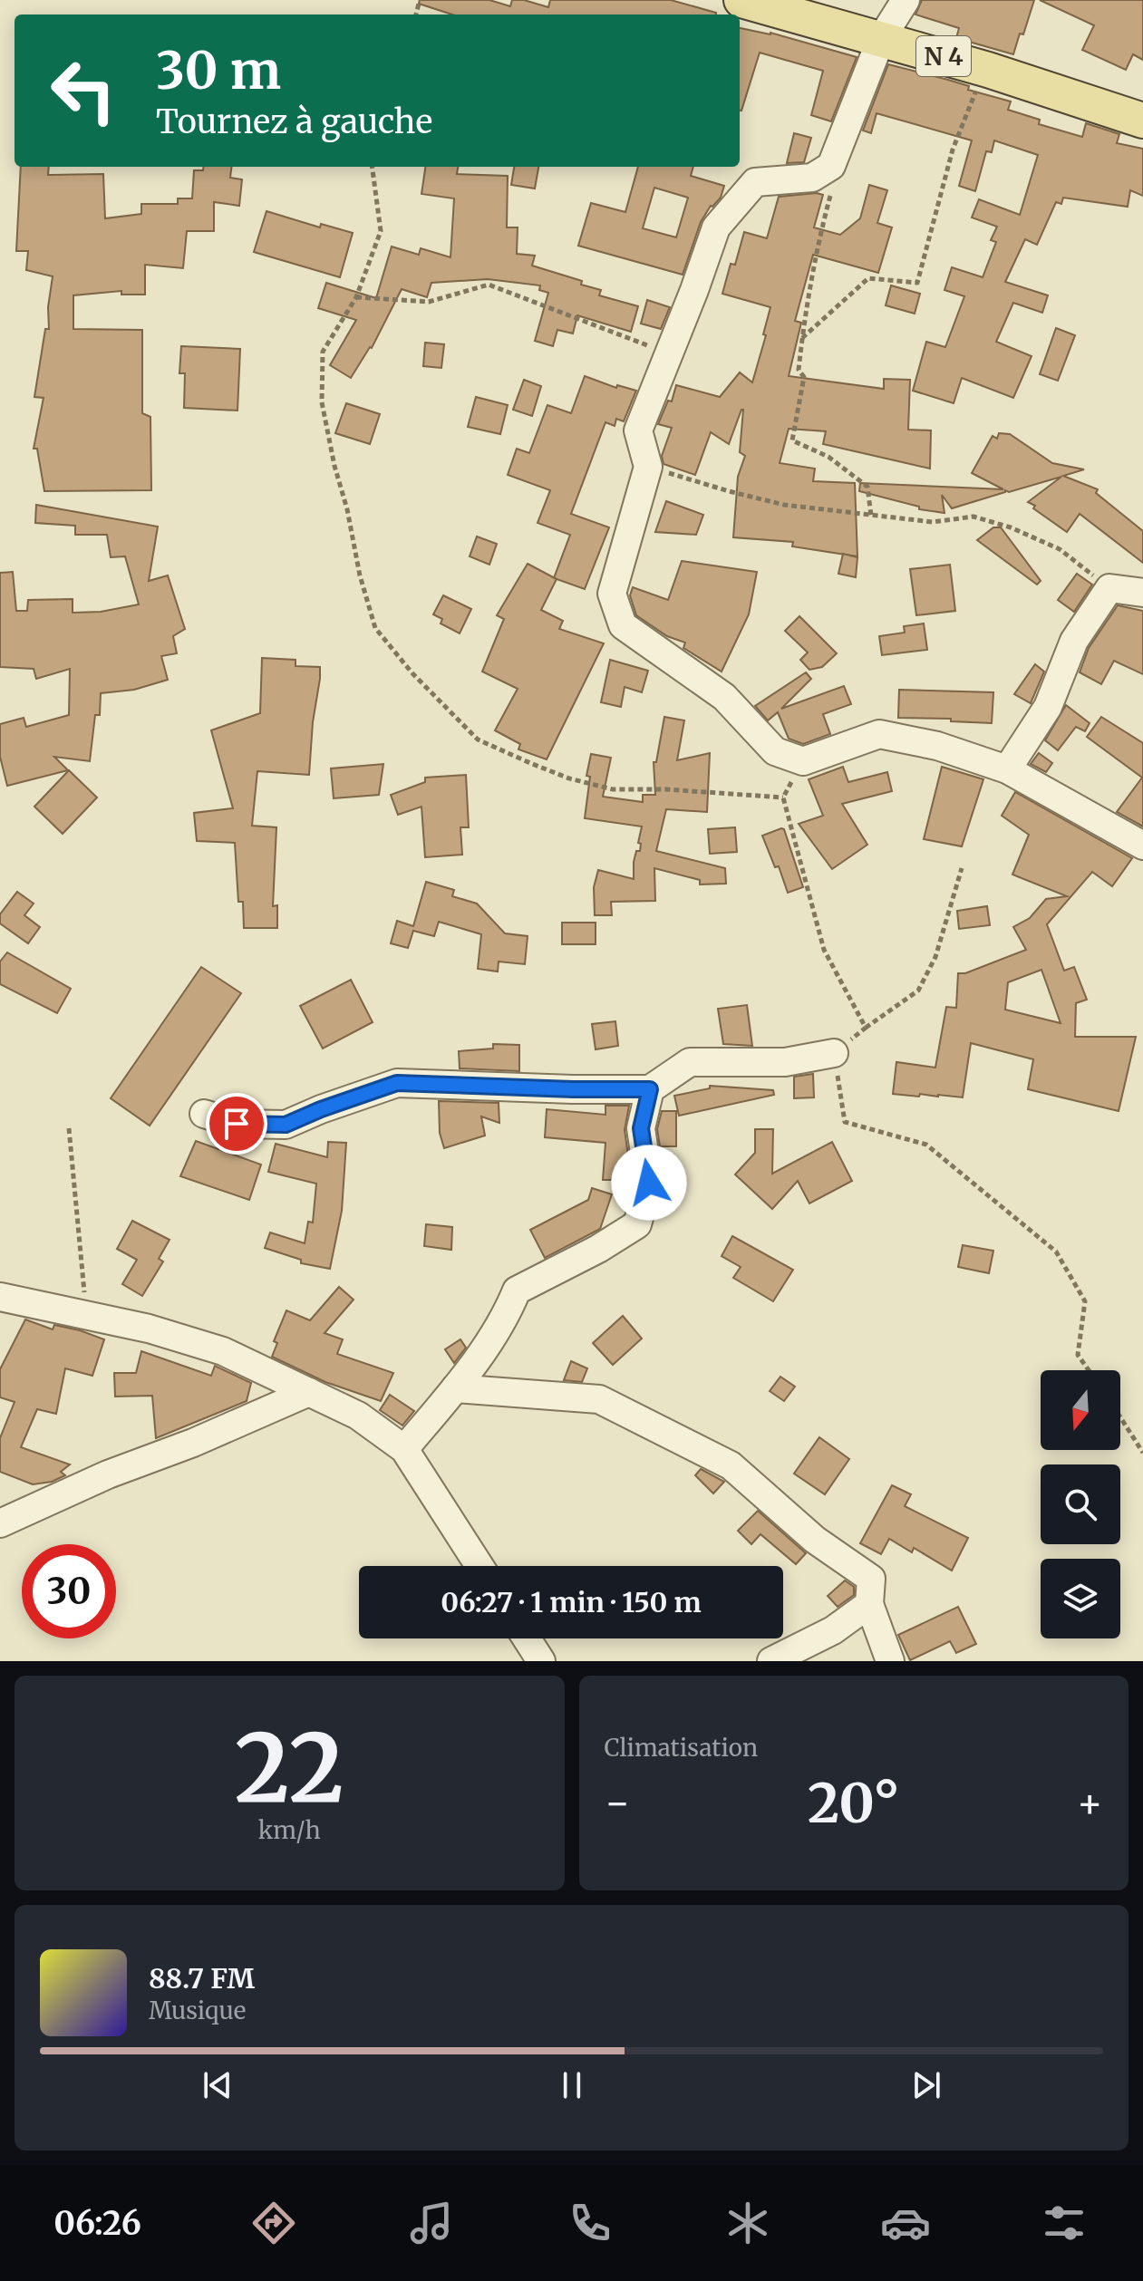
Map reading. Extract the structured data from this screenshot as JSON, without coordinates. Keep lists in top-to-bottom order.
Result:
{
  "streets": {
    "main road": ["N 4"]
  },
  "north": "bottom",
  "page": {
    "turn": ["30 m", "Tournez à gauche"],
    "limit": "30",
    "trip": "06:27 · 1 min · 150 m",
    "tile": [
      ["22", "km/h"],
      "Climatisation"
    ],
    "heat": ["−", "20°", "+"],
    "song": ["88.7 FM", "Musique"],
    "tabs": "06:26"
  }
}
